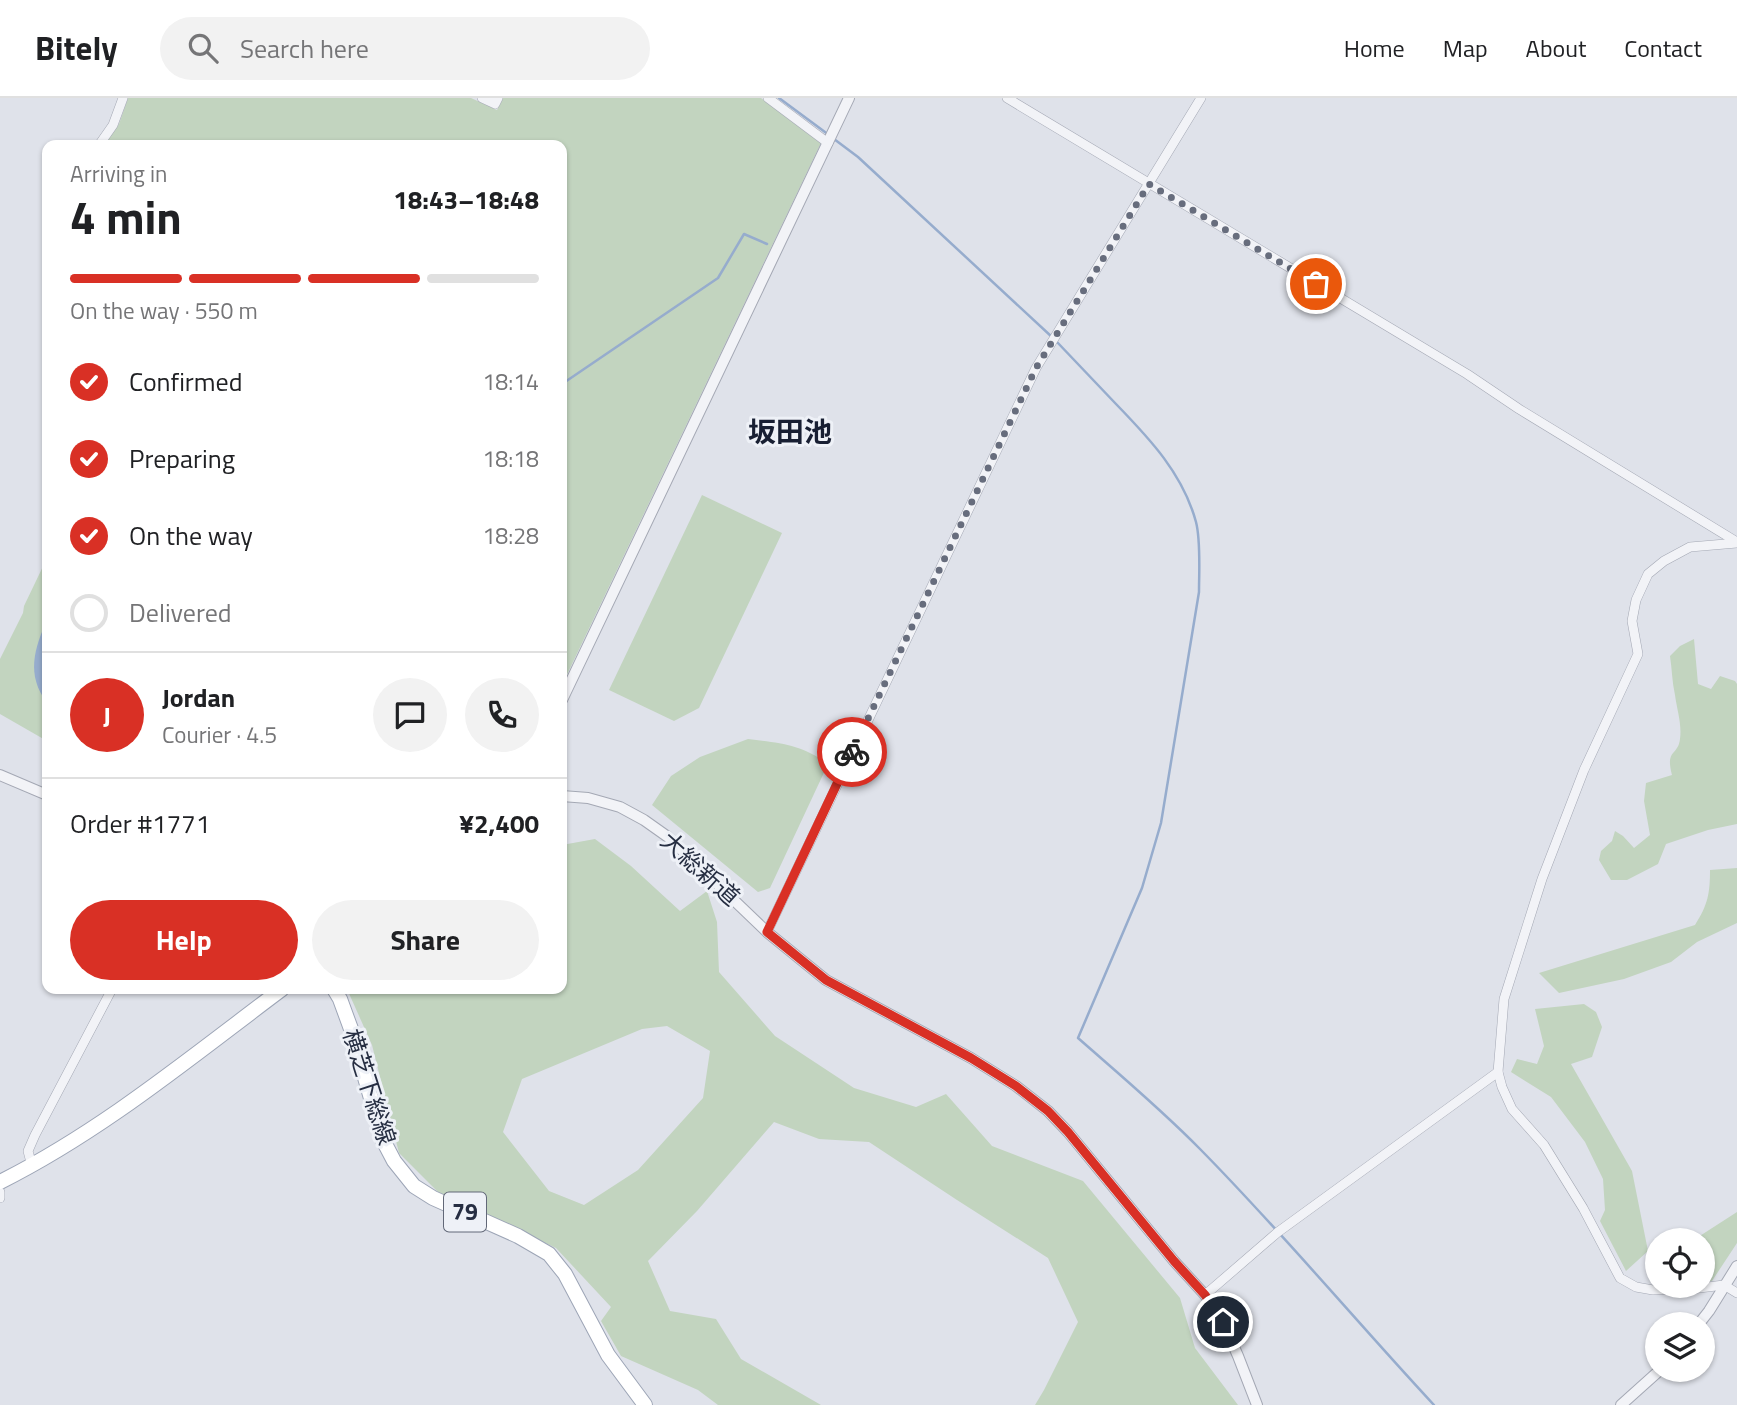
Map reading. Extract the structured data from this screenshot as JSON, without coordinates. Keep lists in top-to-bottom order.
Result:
{
  "streets": {
    "main road": ["横芝下総線", "79"],
    "street": ["大総新道"]
  },
  "districts": ["坂田池"],
  "page": {
    "header": "Bitely",
    "search": "Search here",
    "nav": [
      "Home",
      "Map",
      "About",
      "Contact"
    ],
    "heading": ["4 min", "Arriving in", "18:43–18:48"],
    "panel": [
      "Jordan",
      "Courier · 4.5",
      "Order #1771",
      "¥2,400"
    ],
    "bar": "On the way · 550 m",
    "list": [
      ["Confirmed", "18:14"],
      ["Preparing", "18:18"],
      ["On the way", "18:28"],
      "Delivered"
    ],
    "round": "J",
    "buttons": ["Help", "Share"]
  }
}
